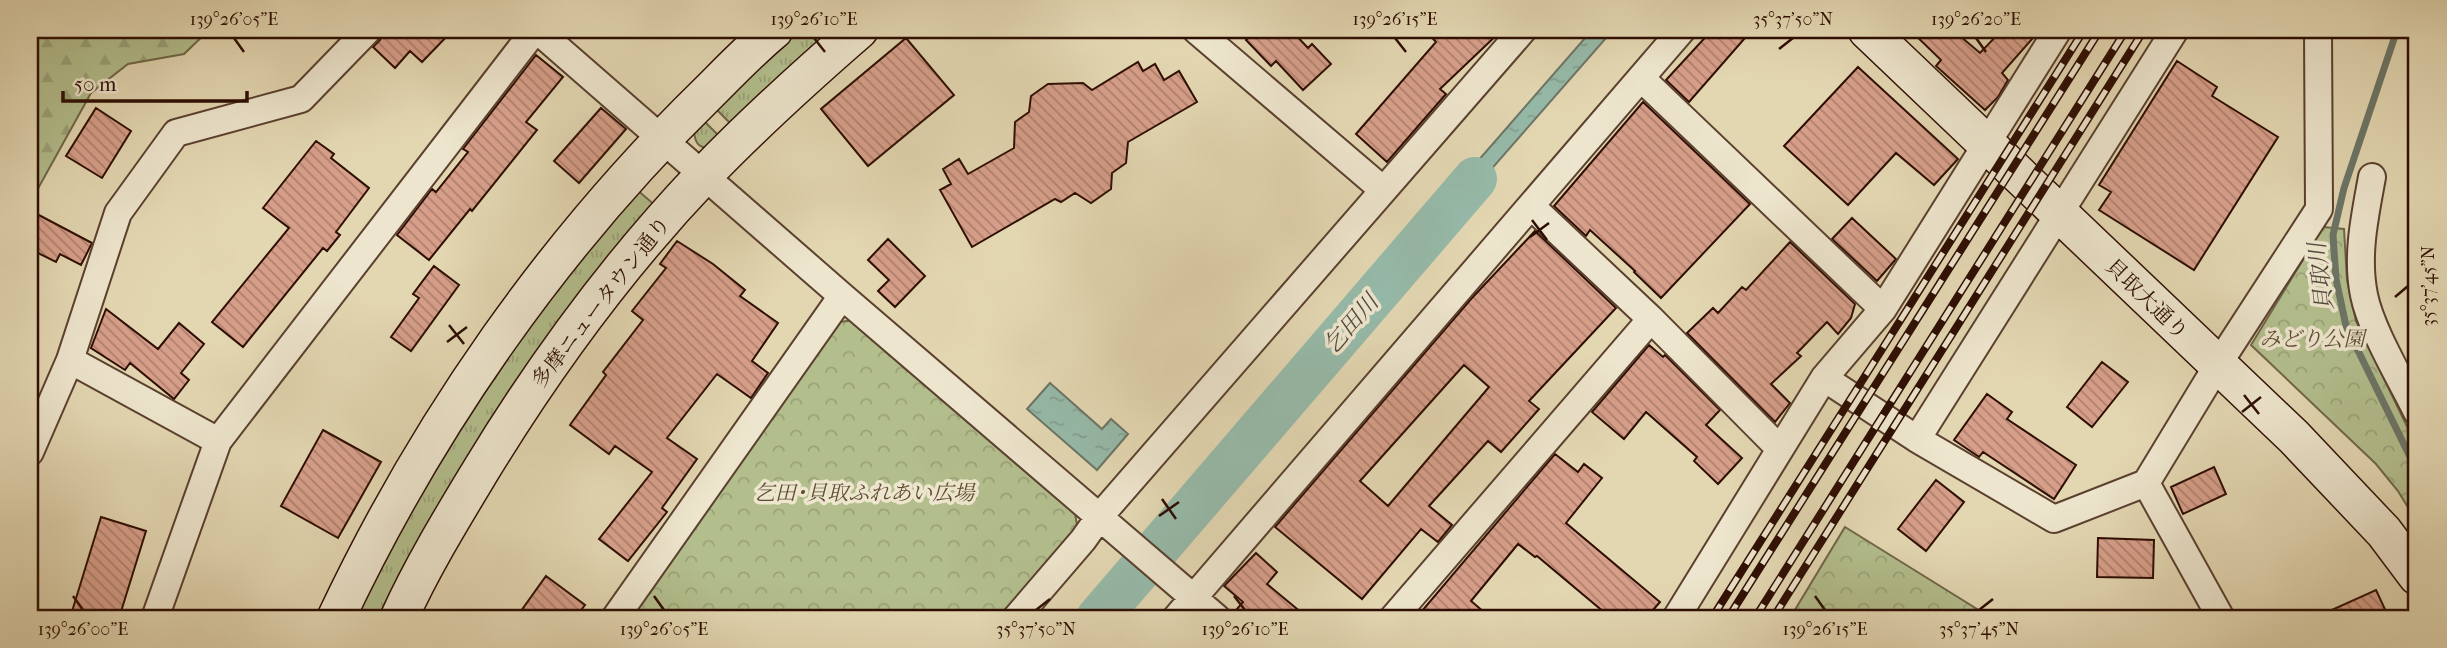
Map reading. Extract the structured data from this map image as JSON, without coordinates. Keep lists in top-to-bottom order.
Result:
{
  "streets": {
    "main road": ["貝取大通り", "多摩ニュータウン通り"]
  },
  "water": ["貝取川", "乞田川"],
  "parks": ["みどり公園", "乞田･貝取ふれあい広場"],
  "scale_bar": "50 m",
  "coordinates": [
    "139°26'05\"E",
    "139°26'10\"E",
    "139°26'15\"E",
    "35°37'50\"N",
    "139°26'20\"E",
    "35°37'45\"N",
    "139°26'00\"E"
  ]
}
